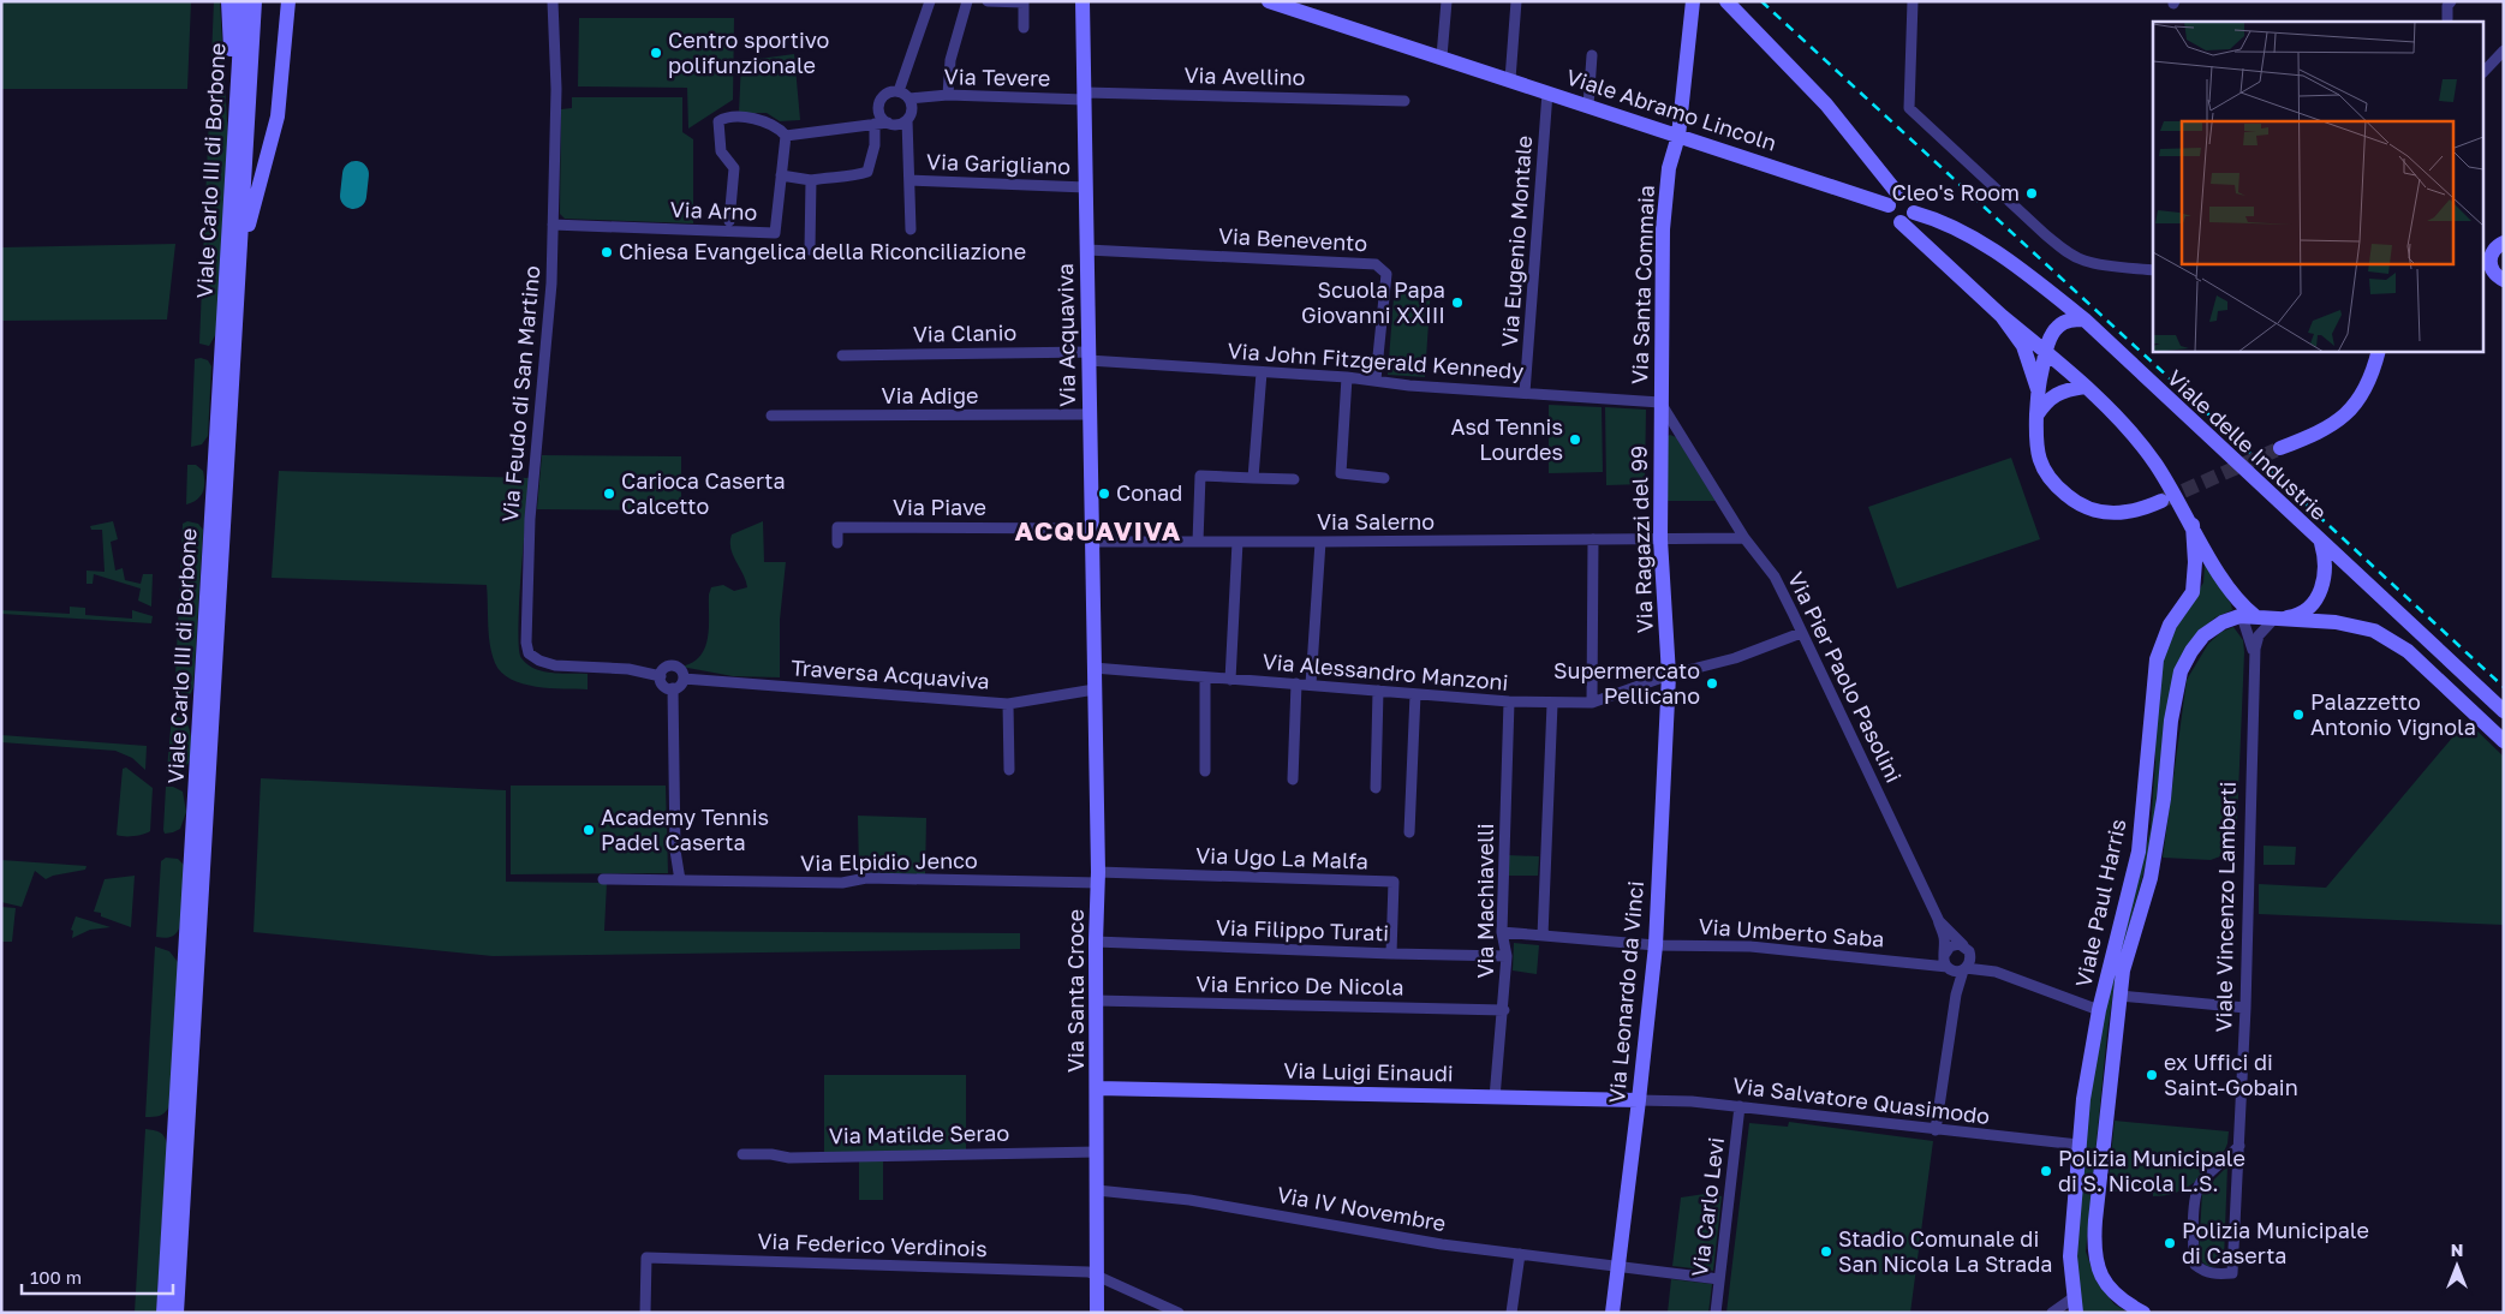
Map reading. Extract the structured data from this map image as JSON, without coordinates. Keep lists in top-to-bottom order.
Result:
{
  "streets": {
    "street": [
      "Via Avellino",
      "Via Tevere",
      "Viale Abramo Lincoln",
      "Via Garigliano",
      "Viale Carlo III di Borbone",
      "Via Arno",
      "Via Benevento",
      "Via Eugenio Montale",
      "Via Santa Commaia",
      "Via Clanio",
      "Via Acquaviva",
      "Via John Fitzgerald Kennedy",
      "Via Feudo di San Martino",
      "Via Adige",
      "Viale delle Industrie",
      "Via Piave",
      "Via Salerno",
      "Via Ragazzi del 99",
      "Via Alessandro Manzoni",
      "Traversa Acquaviva",
      "Via Pier Paolo Pasolini",
      "Via Ugo La Malfa",
      "Via Elpidio Jenco",
      "Via Machiavelli",
      "Viale Paul Harris",
      "Viale Vincenzo Lamberti",
      "Via Filippo Turati",
      "Via Umberto Saba",
      "Via Enrico De Nicola",
      "Via Santa Croce",
      "Via Leonardo da Vinci",
      "Via Luigi Einaudi",
      "Via Salvatore Quasimodo",
      "Via Matilde Serao",
      "Via Carlo Levi",
      "Via IV Novembre",
      "Via Federico Verdinois"
    ]
  },
  "crossings": [
    ["Via Avellino", "Via Tevere"],
    ["Via Avellino", "Via Acquaviva"],
    ["Via Tevere", "Via Acquaviva"],
    ["Viale Abramo Lincoln", "Via Eugenio Montale"],
    ["Viale Abramo Lincoln", "Via Santa Commaia"],
    ["Viale Abramo Lincoln", "Viale delle Industrie"],
    ["Via Garigliano", "Via Acquaviva"],
    ["Via Arno", "Via Feudo di San Martino"],
    ["Via Benevento", "Via Acquaviva"],
    ["Via Benevento", "Via John Fitzgerald Kennedy"],
    ["Via Eugenio Montale", "Via John Fitzgerald Kennedy"],
    ["Via Santa Commaia", "Via John Fitzgerald Kennedy"],
    ["Via Santa Commaia", "Via Ragazzi del 99"],
    ["Via Santa Commaia", "Via Pier Paolo Pasolini"],
    ["Via Clanio", "Via Acquaviva"],
    ["Via Clanio", "Via John Fitzgerald Kennedy"],
    ["Via Acquaviva", "Via John Fitzgerald Kennedy"],
    ["Via Acquaviva", "Via Adige"],
    ["Via Acquaviva", "Via Piave"],
    ["Via Acquaviva", "Via Salerno"],
    ["Via Acquaviva", "Via Alessandro Manzoni"],
    ["Via Acquaviva", "Via Santa Croce"],
    ["Via John Fitzgerald Kennedy", "Via Ragazzi del 99"],
    ["Via John Fitzgerald Kennedy", "Via Pier Paolo Pasolini"],
    ["Via Feudo di San Martino", "Traversa Acquaviva"],
    ["Viale delle Industrie", "Viale Vincenzo Lamberti"],
    ["Via Piave", "Via Salerno"],
    ["Via Salerno", "Via Ragazzi del 99"],
    ["Via Salerno", "Via Pier Paolo Pasolini"],
    ["Via Ragazzi del 99", "Via Alessandro Manzoni"],
    ["Via Ragazzi del 99", "Via Pier Paolo Pasolini"],
    ["Via Ragazzi del 99", "Via Leonardo da Vinci"],
    ["Via Alessandro Manzoni", "Via Pier Paolo Pasolini"],
    ["Via Alessandro Manzoni", "Via Machiavelli"],
    ["Via Alessandro Manzoni", "Via Santa Croce"],
    ["Via Alessandro Manzoni", "Via Leonardo da Vinci"],
    ["Traversa Acquaviva", "Via Santa Croce"],
    ["Via Pier Paolo Pasolini", "Viale Paul Harris"],
    ["Via Pier Paolo Pasolini", "Via Umberto Saba"],
    ["Via Ugo La Malfa", "Via Elpidio Jenco"],
    ["Via Ugo La Malfa", "Via Filippo Turati"],
    ["Via Ugo La Malfa", "Via Santa Croce"],
    ["Via Elpidio Jenco", "Via Santa Croce"],
    ["Via Machiavelli", "Via Filippo Turati"],
    ["Via Machiavelli", "Via Umberto Saba"],
    ["Via Machiavelli", "Via Enrico De Nicola"],
    ["Via Machiavelli", "Via Luigi Einaudi"],
    ["Viale Paul Harris", "Viale Vincenzo Lamberti"],
    ["Viale Paul Harris", "Via Salvatore Quasimodo"],
    ["Via Filippo Turati", "Via Santa Croce"],
    ["Via Umberto Saba", "Via Leonardo da Vinci"],
    ["Via Enrico De Nicola", "Via Santa Croce"],
    ["Via Santa Croce", "Via Luigi Einaudi"],
    ["Via Santa Croce", "Via Matilde Serao"],
    ["Via Santa Croce", "Via IV Novembre"],
    ["Via Santa Croce", "Via Federico Verdinois"],
    ["Via Leonardo da Vinci", "Via Luigi Einaudi"],
    ["Via Leonardo da Vinci", "Via Salvatore Quasimodo"],
    ["Via Leonardo da Vinci", "Via IV Novembre"],
    ["Via Luigi Einaudi", "Via Salvatore Quasimodo"],
    ["Via Salvatore Quasimodo", "Via Carlo Levi"],
    ["Via Carlo Levi", "Via IV Novembre"]
  ],
  "districts": ["ACQUAVIVA"],
  "places": [
    "Centro sportivo polifunzionale",
    "Cleo's Room",
    "Chiesa Evangelica della Riconciliazione",
    "Scuola Papa Giovanni XXIII",
    "Asd Tennis Lourdes",
    "Carioca Caserta Calcetto",
    "Conad",
    "Supermercato Pellicano",
    "Palazzetto Antonio Vignola",
    "Academy Tennis Padel Caserta",
    "ex Uffici di Saint-Gobain",
    "Polizia Municipale di S. Nicola L.S.",
    "Polizia Municipale di Caserta",
    "Stadio Comunale di San Nicola La Strada"
  ],
  "scale_bar": "100 m",
  "north": "top"
}
